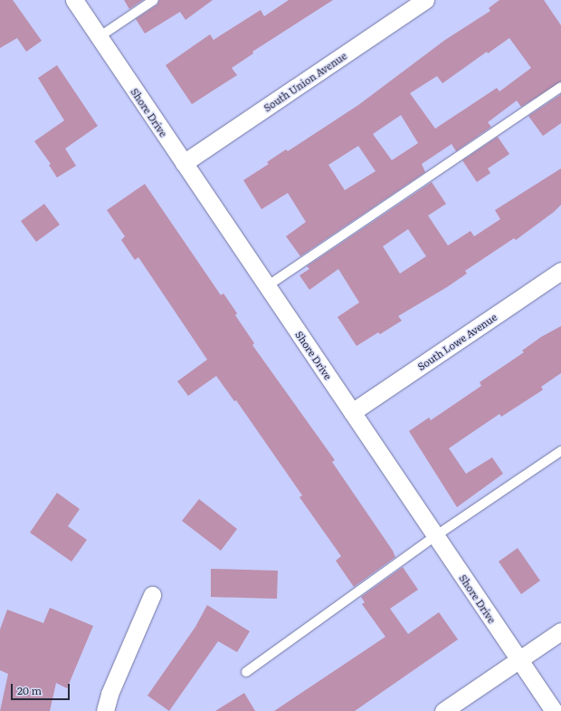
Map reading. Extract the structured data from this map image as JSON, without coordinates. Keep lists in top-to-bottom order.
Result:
{
  "streets": {
    "street": ["South Union Avenue", "Shore Drive", "South Lowe Avenue"]
  },
  "crossings": [
    ["South Union Avenue", "Shore Drive"],
    ["Shore Drive", "South Lowe Avenue"]
  ],
  "scale_bar": "20 m"
}
